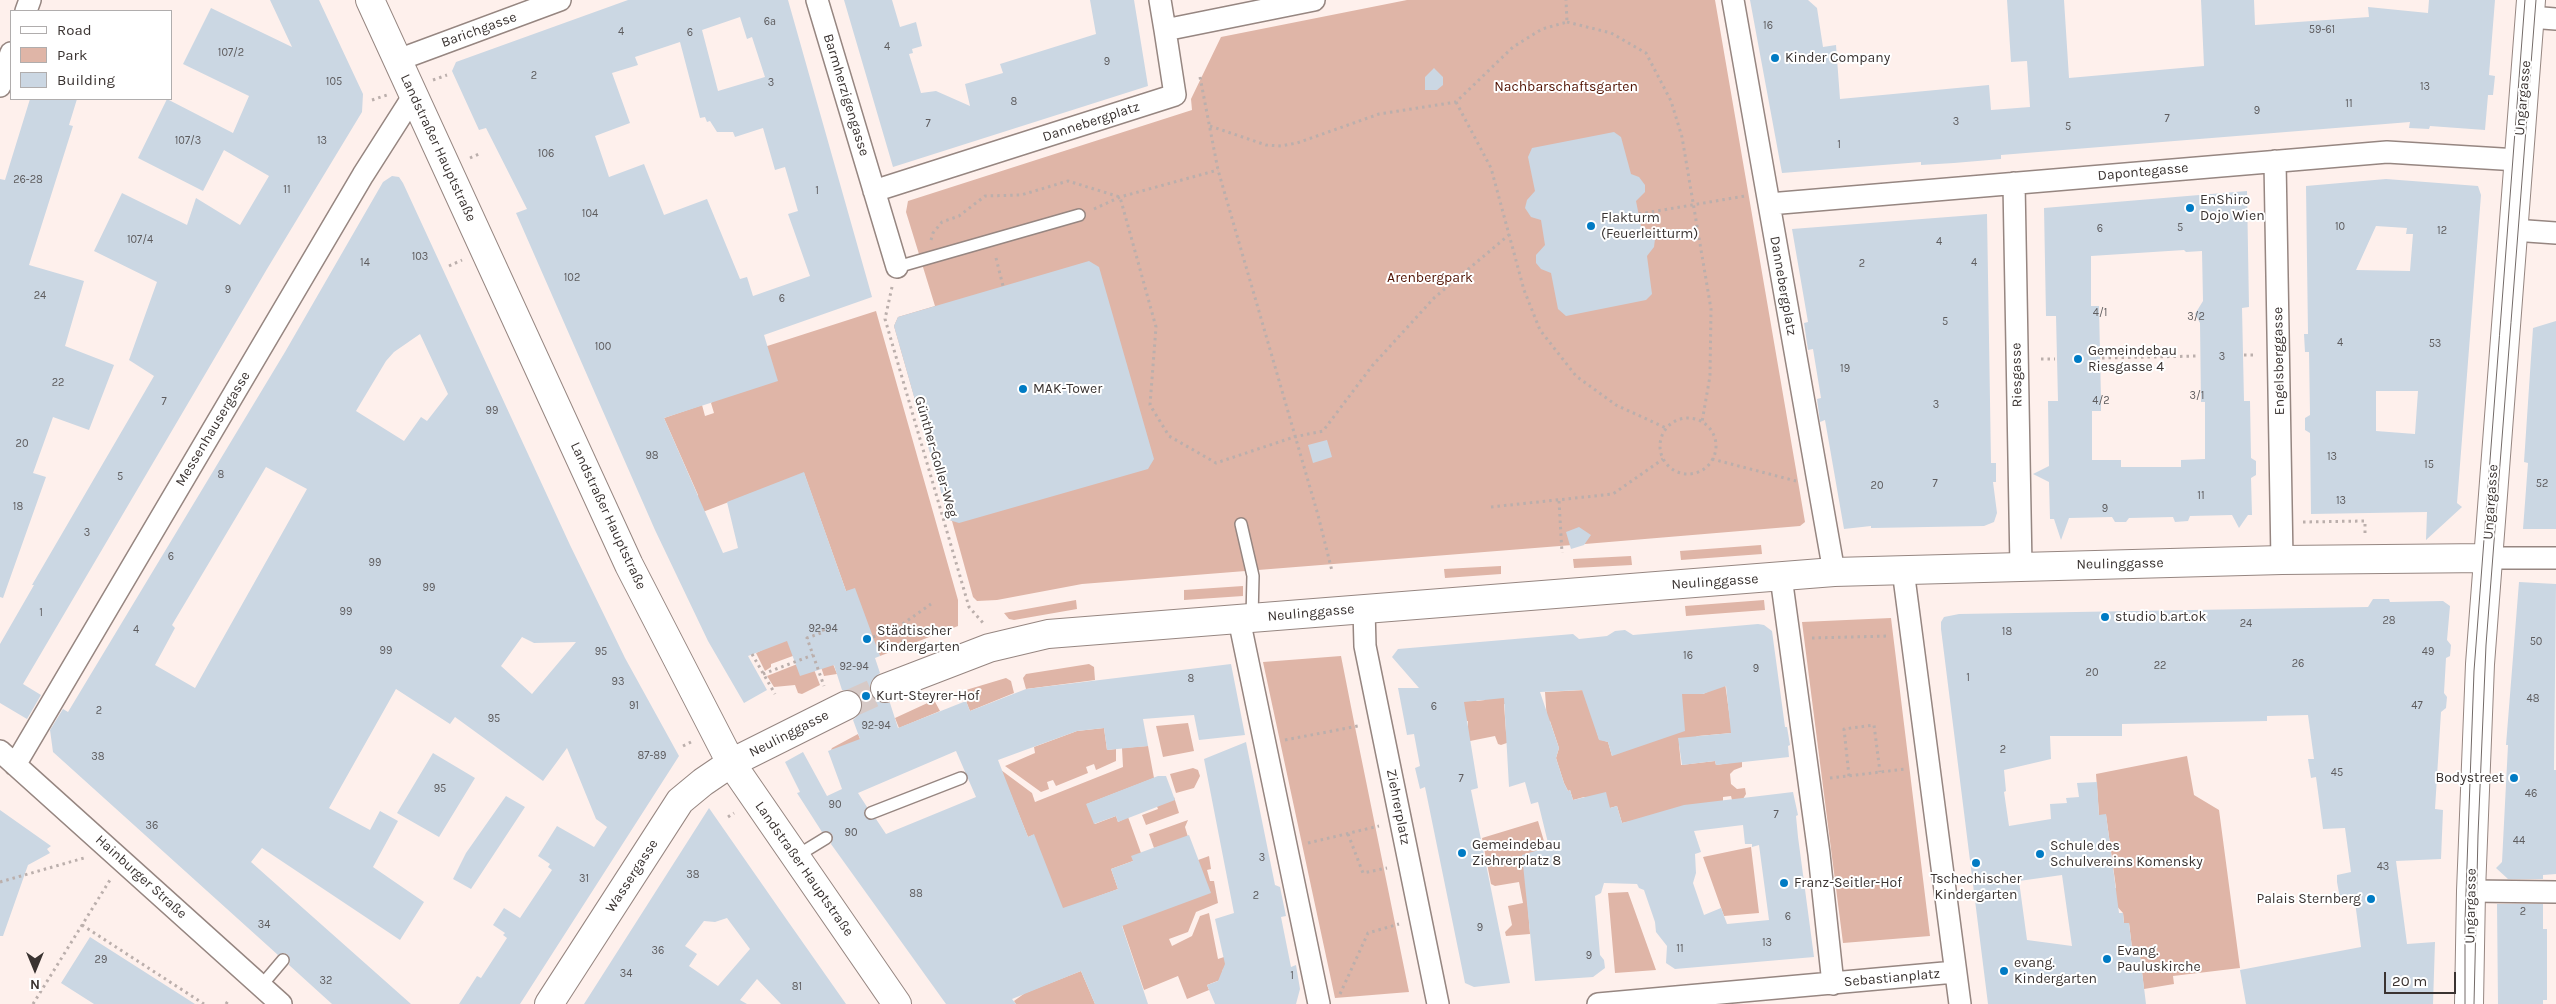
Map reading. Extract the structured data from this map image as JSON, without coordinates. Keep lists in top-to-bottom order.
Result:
{
  "streets": {
    "main road": [
      "Ungargasse",
      "Landstraßer Hauptstraße",
      "Neulinggasse",
      "Wassergasse"
    ],
    "street": [
      "Barichgasse",
      "Barmherzigengasse",
      "Dannebergplatz",
      "Dapontegasse",
      "Engelsberggasse",
      "Riesgasse",
      "Messenhausergasse",
      "Ziehrerplatz",
      "Hainburger Straße",
      "Sebastianplatz"
    ],
    "path": ["Günther-Goller-Weg"]
  },
  "crossings": [
    ["Barichgasse", "Landstraßer Hauptstraße"],
    ["Barmherzigengasse", "Dannebergplatz"],
    ["Ungargasse", "Dapontegasse"],
    ["Ungargasse", "Neulinggasse"],
    ["Dannebergplatz", "Dapontegasse"],
    ["Dannebergplatz", "Neulinggasse"],
    ["Landstraßer Hauptstraße", "Messenhausergasse"],
    ["Landstraßer Hauptstraße", "Neulinggasse"],
    ["Landstraßer Hauptstraße", "Wassergasse"],
    ["Dapontegasse", "Engelsberggasse"],
    ["Dapontegasse", "Riesgasse"],
    ["Engelsberggasse", "Neulinggasse"],
    ["Riesgasse", "Neulinggasse"],
    ["Messenhausergasse", "Hainburger Straße"],
    ["Günther-Goller-Weg", "Neulinggasse"],
    ["Neulinggasse", "Ziehrerplatz"],
    ["Neulinggasse", "Wassergasse"],
    ["Neulinggasse", "Sebastianplatz"]
  ],
  "parks": ["Nachbarschaftsgarten", "Arenbergpark"],
  "places": [
    "Kinder Company",
    "EnShiro Dojo Wien",
    "Flakturm (Feuerleitturm)",
    "Gemeindebau Riesgasse 4",
    "MAK-Tower",
    "studio b.art.ok",
    "Städtischer Kindergarten",
    "Kurt-Steyrer-Hof",
    "Bodystreet",
    "Gemeindebau Ziehrerplatz 8",
    "Schule des Schulvereins Komensky",
    "Tschechischer Kindergarten",
    "Franz-Seitler-Hof",
    "Palais Sternberg",
    "Evang. Pauluskirche",
    "evang. Kindergarten"
  ],
  "house_numbers": [
    "6a",
    "16",
    "59-61",
    "4",
    "6",
    "4",
    "107/2",
    "9",
    "2",
    "105",
    "3",
    "13",
    "8",
    "11",
    "9",
    "7",
    "3",
    "7",
    "5",
    "107/3",
    "13",
    "1",
    "106",
    "26-28",
    "11",
    "1",
    "104",
    "10",
    "5",
    "6",
    "12",
    "107/4",
    "4",
    "103",
    "14",
    "4",
    "2",
    "102",
    "9",
    "24",
    "6",
    "4/1",
    "3/2",
    "5",
    "4",
    "53",
    "100",
    "3",
    "19",
    "22",
    "3/1",
    "4/2",
    "7",
    "3",
    "99",
    "20",
    "98",
    "13",
    "15",
    "8",
    "5",
    "7",
    "52",
    "20",
    "11",
    "13",
    "18",
    "9",
    "3",
    "6",
    "99",
    "99",
    "99",
    "1",
    "28",
    "24",
    "92-94",
    "4",
    "18",
    "50",
    "99",
    "95",
    "49",
    "16",
    "26",
    "22",
    "92-94",
    "9",
    "20",
    "1",
    "8",
    "93",
    "48",
    "91",
    "47",
    "6",
    "2",
    "95",
    "92-94",
    "2",
    "87-89",
    "38",
    "45",
    "7",
    "95",
    "46",
    "90",
    "7",
    "36",
    "90",
    "44",
    "3",
    "43",
    "38",
    "31",
    "88",
    "2",
    "2",
    "6",
    "34",
    "9",
    "13",
    "11",
    "36",
    "9",
    "29",
    "34",
    "1",
    "32",
    "81"
  ],
  "legend": ["Road", "Park", "Building"],
  "scale_bar": "20 m",
  "north": "bottom"
}
